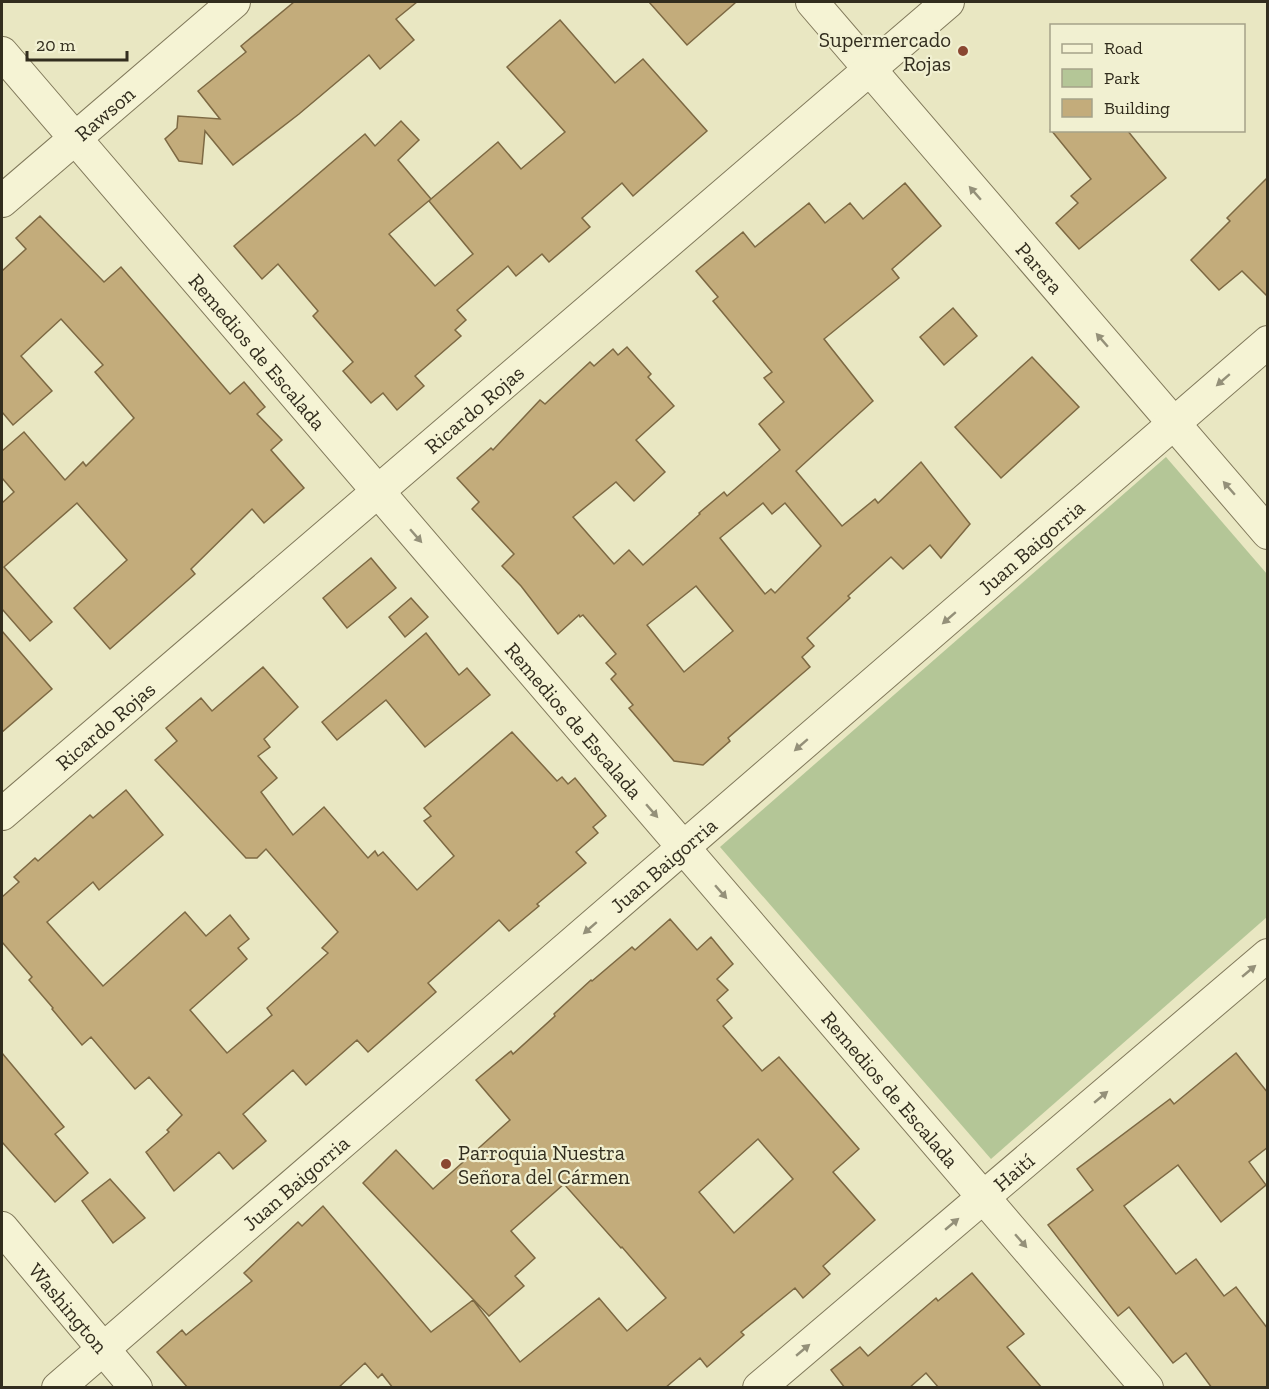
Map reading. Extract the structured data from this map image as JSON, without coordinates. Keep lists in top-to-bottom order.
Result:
{
  "streets": {
    "street": [
      "Rawson",
      "Parera",
      "Remedios de Escalada",
      "Ricardo Rojas",
      "Juan Baigorria",
      "Haití",
      "Washington"
    ]
  },
  "crossings": [
    ["Rawson", "Remedios de Escalada"],
    ["Parera", "Ricardo Rojas"],
    ["Parera", "Juan Baigorria"],
    ["Remedios de Escalada", "Ricardo Rojas"],
    ["Remedios de Escalada", "Juan Baigorria"],
    ["Remedios de Escalada", "Haití"],
    ["Juan Baigorria", "Washington"]
  ],
  "one_way": [
    "Parera",
    "Remedios de Escalada",
    "Juan Baigorria",
    "Haití"
  ],
  "places": ["Supermercado Rojas", "Parroquia Nuestra Señora del Cármen"],
  "legend": ["Road", "Park", "Building"],
  "scale_bar": "20 m"
}
